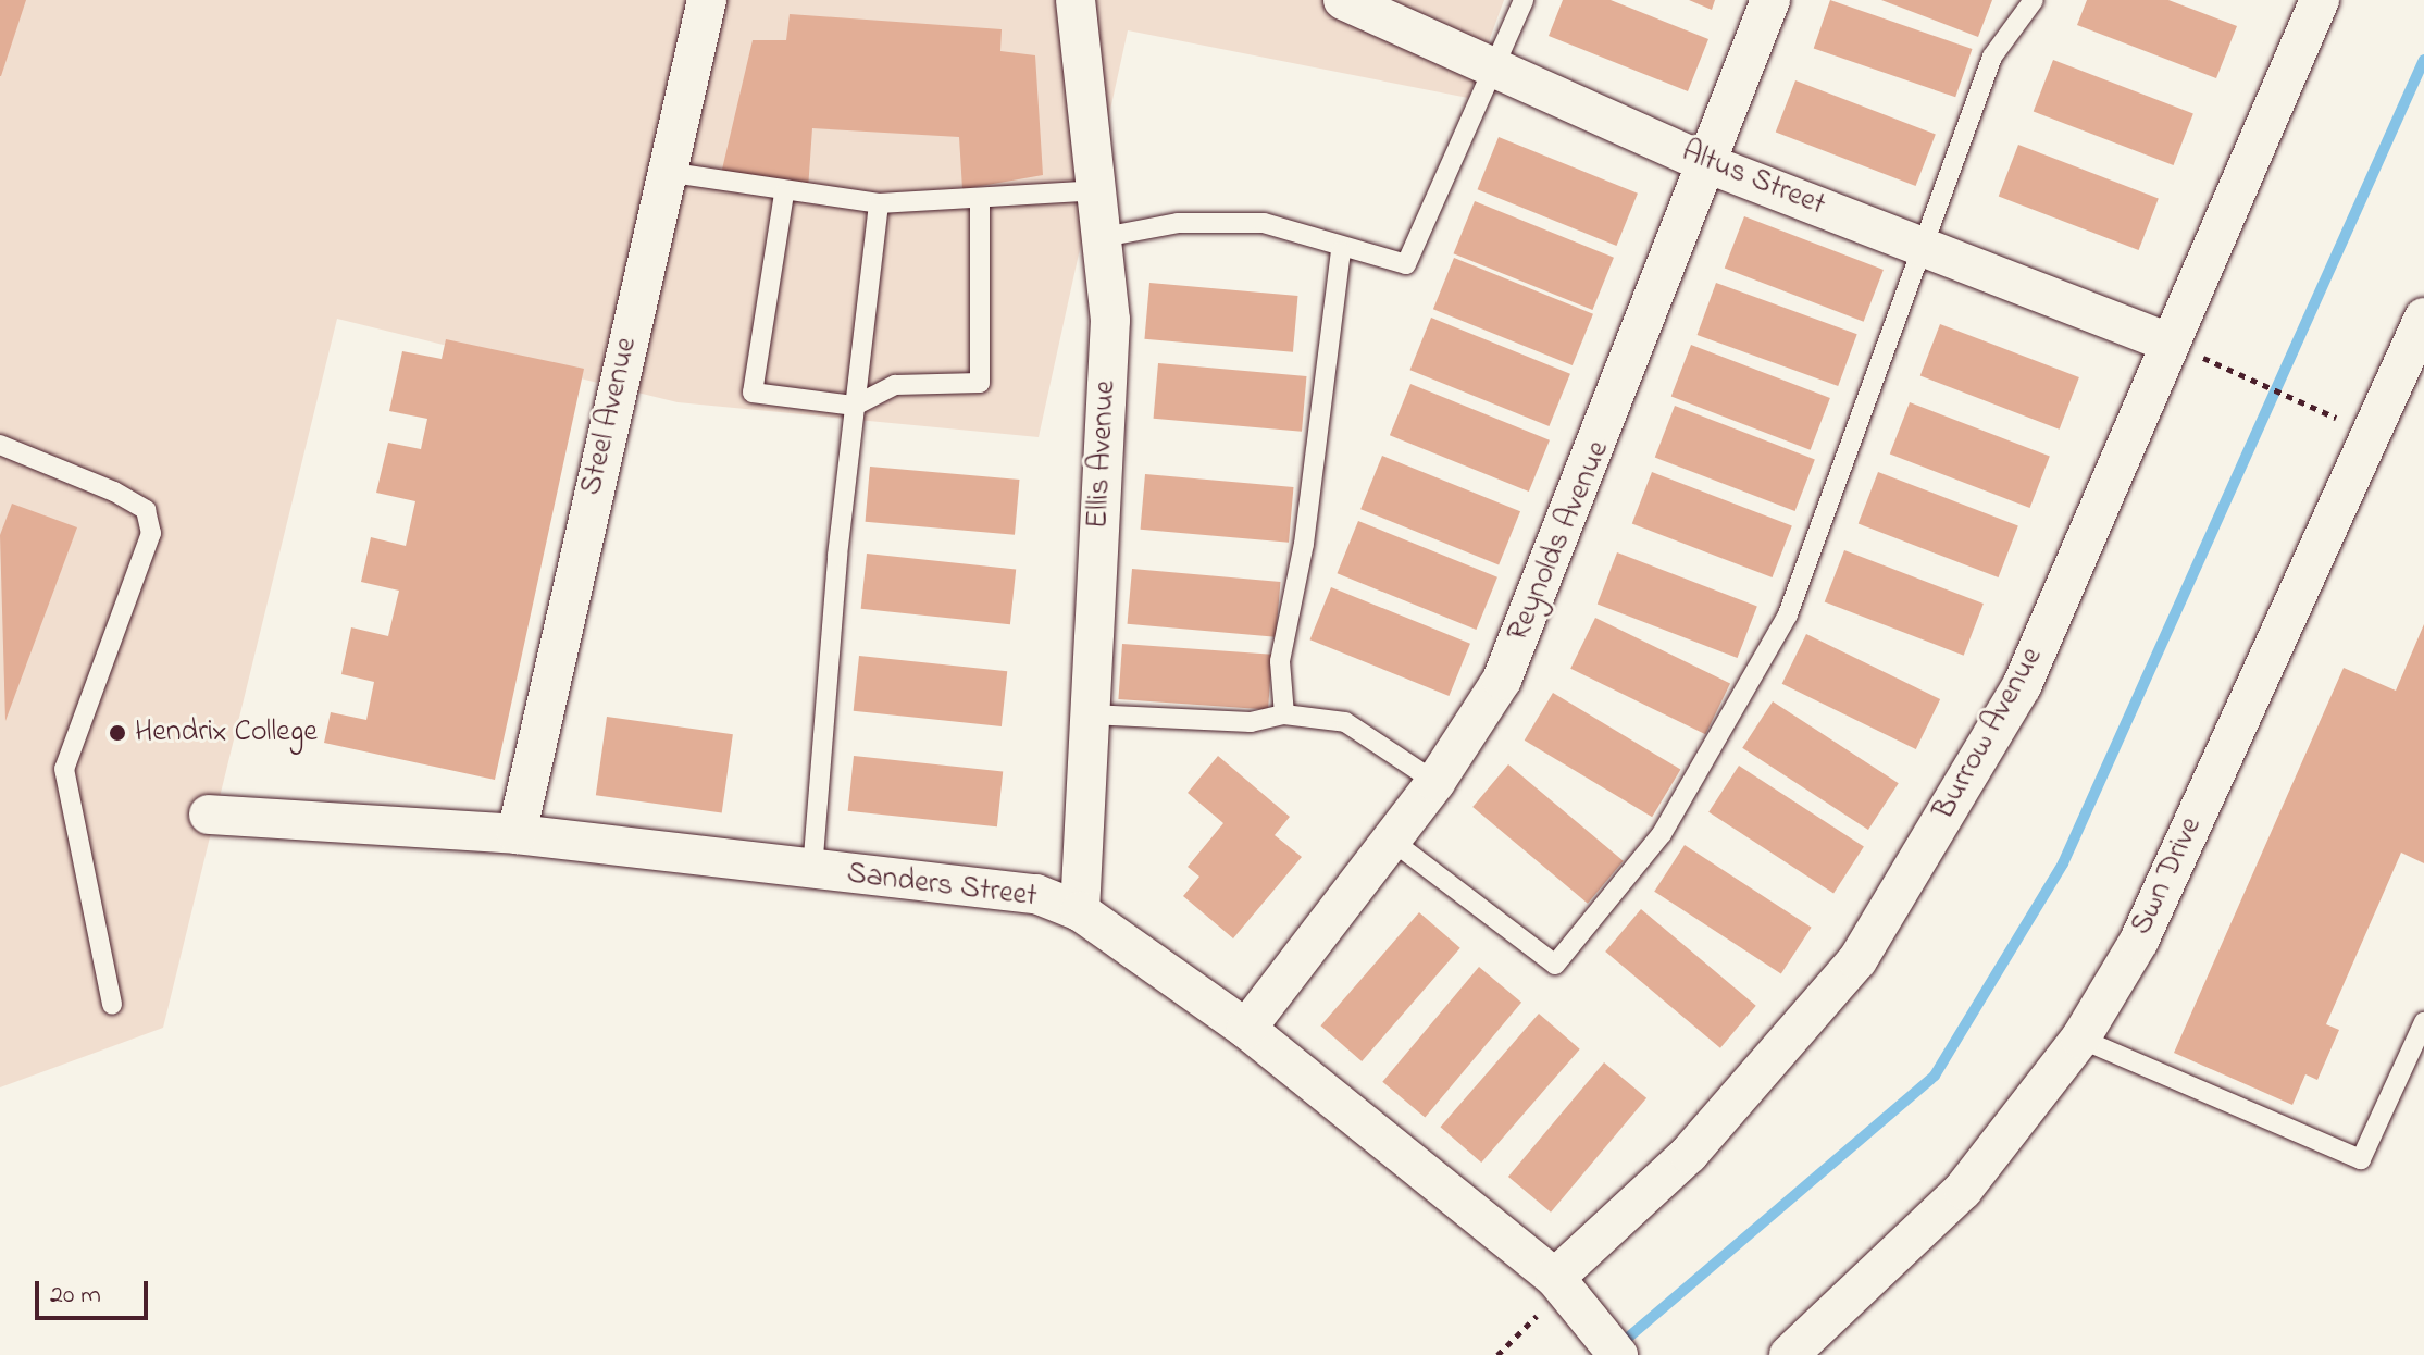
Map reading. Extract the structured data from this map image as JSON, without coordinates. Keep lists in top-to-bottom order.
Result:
{
  "streets": {
    "street": [
      "Altus Street",
      "Steel Avenue",
      "Ellis Avenue",
      "Reynolds Avenue",
      "Burrow Avenue",
      "Swn Drive",
      "Sanders Street"
    ]
  },
  "crossings": [
    ["Altus Street", "Reynolds Avenue"],
    ["Altus Street", "Burrow Avenue"],
    ["Steel Avenue", "Sanders Street"],
    ["Ellis Avenue", "Sanders Street"],
    ["Reynolds Avenue", "Sanders Street"],
    ["Burrow Avenue", "Sanders Street"]
  ],
  "places": ["Hendrix College"],
  "scale_bar": "20 m"
}
